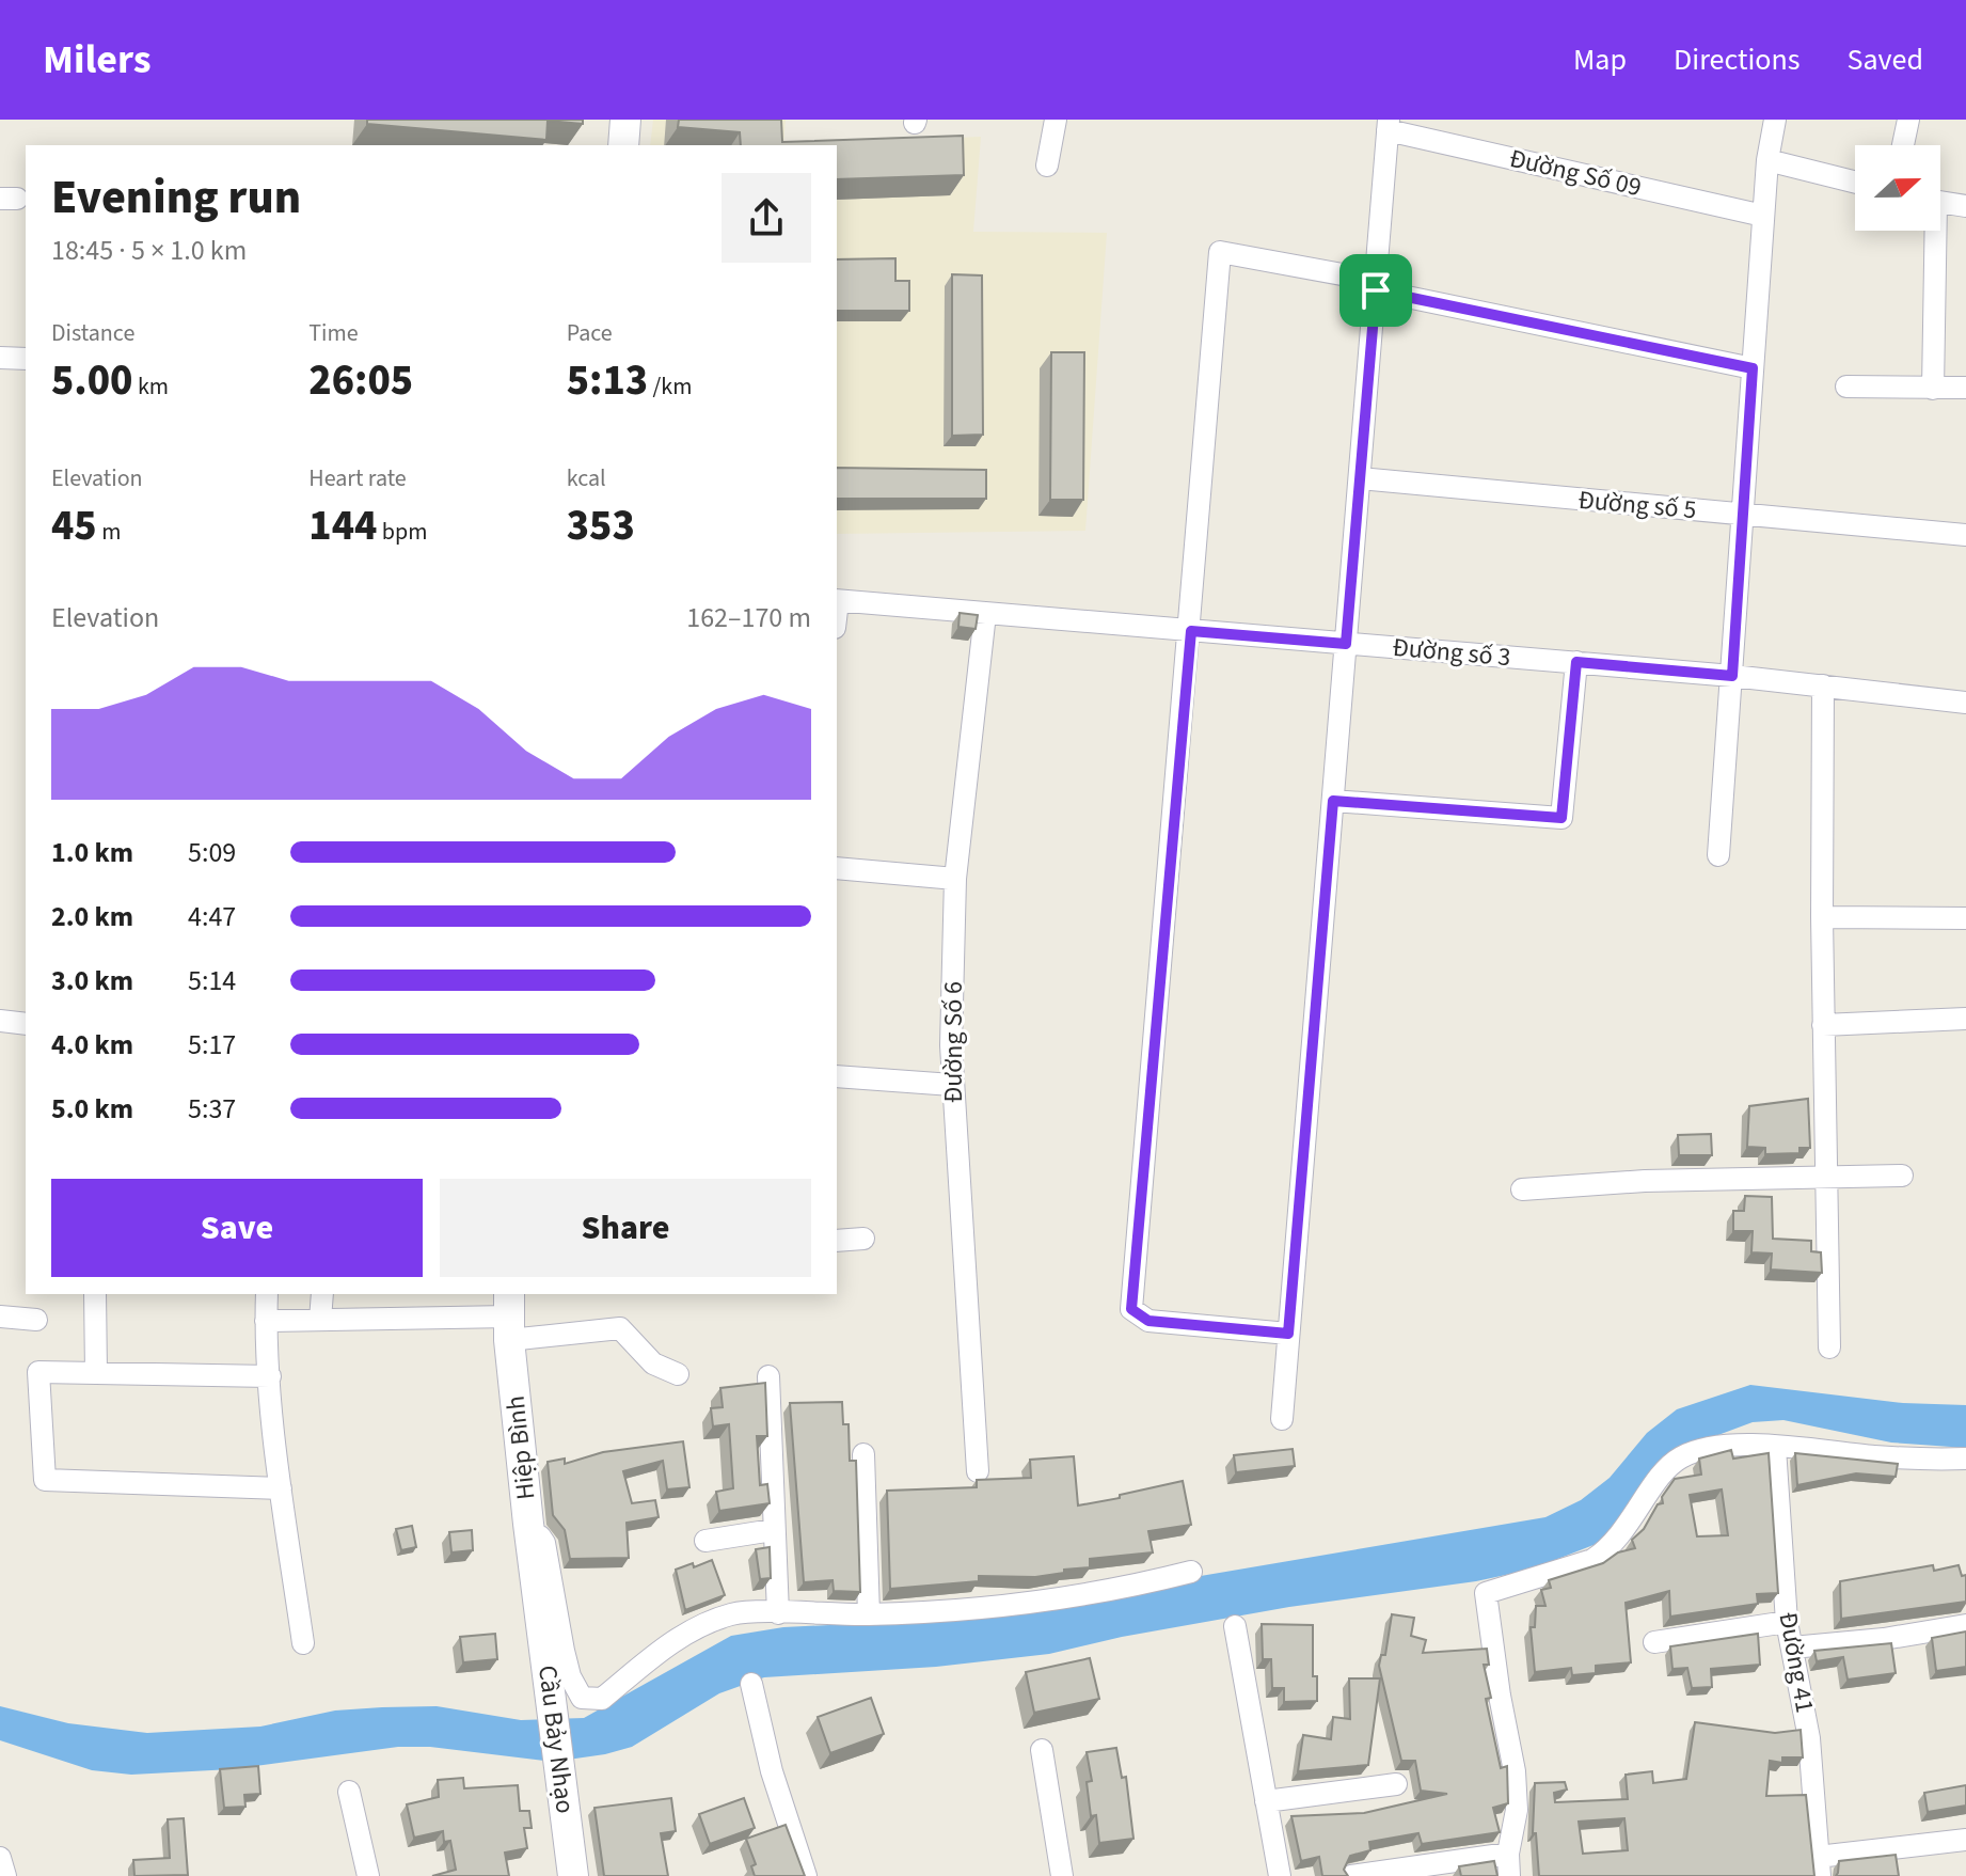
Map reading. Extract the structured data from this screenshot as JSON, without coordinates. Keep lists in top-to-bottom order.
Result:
{
  "streets": {
    "main road": ["Hiệp Bình", "Cầu Bảy Nhạo"],
    "street": [
      "Đường Số 09",
      "Đường số 5",
      "Đường số 3",
      "Đường Số 6",
      "Đường 41"
    ]
  },
  "crossings": [
    ["Đường số 3", "Đường Số 6"],
    ["Hiệp Bình", "Cầu Bảy Nhạo"]
  ],
  "north": "right",
  "page": {
    "header": "Milers",
    "nav": ["Map", "Directions", "Saved"],
    "heading": ["Evening run", "18:45 · 5 × 1.0 km"],
    "stats": [
      ["Distance", "5.00 km"],
      ["Time", "26:05"],
      ["Pace", "5:13 /km"],
      ["Elevation", "45 m"],
      ["Heart rate", "144 bpm"],
      ["kcal", "353"]
    ],
    "chart": ["Elevation", "162–170 m"],
    "list": [
      {
        "name": "1.0 km",
        "note": "5:09"
      },
      {
        "name": "2.0 km",
        "note": "4:47"
      },
      {
        "name": "3.0 km",
        "note": "5:14"
      },
      {
        "name": "4.0 km",
        "note": "5:17"
      },
      {
        "name": "5.0 km",
        "note": "5:37"
      }
    ],
    "buttons": ["Save", "Share"]
  }
}
